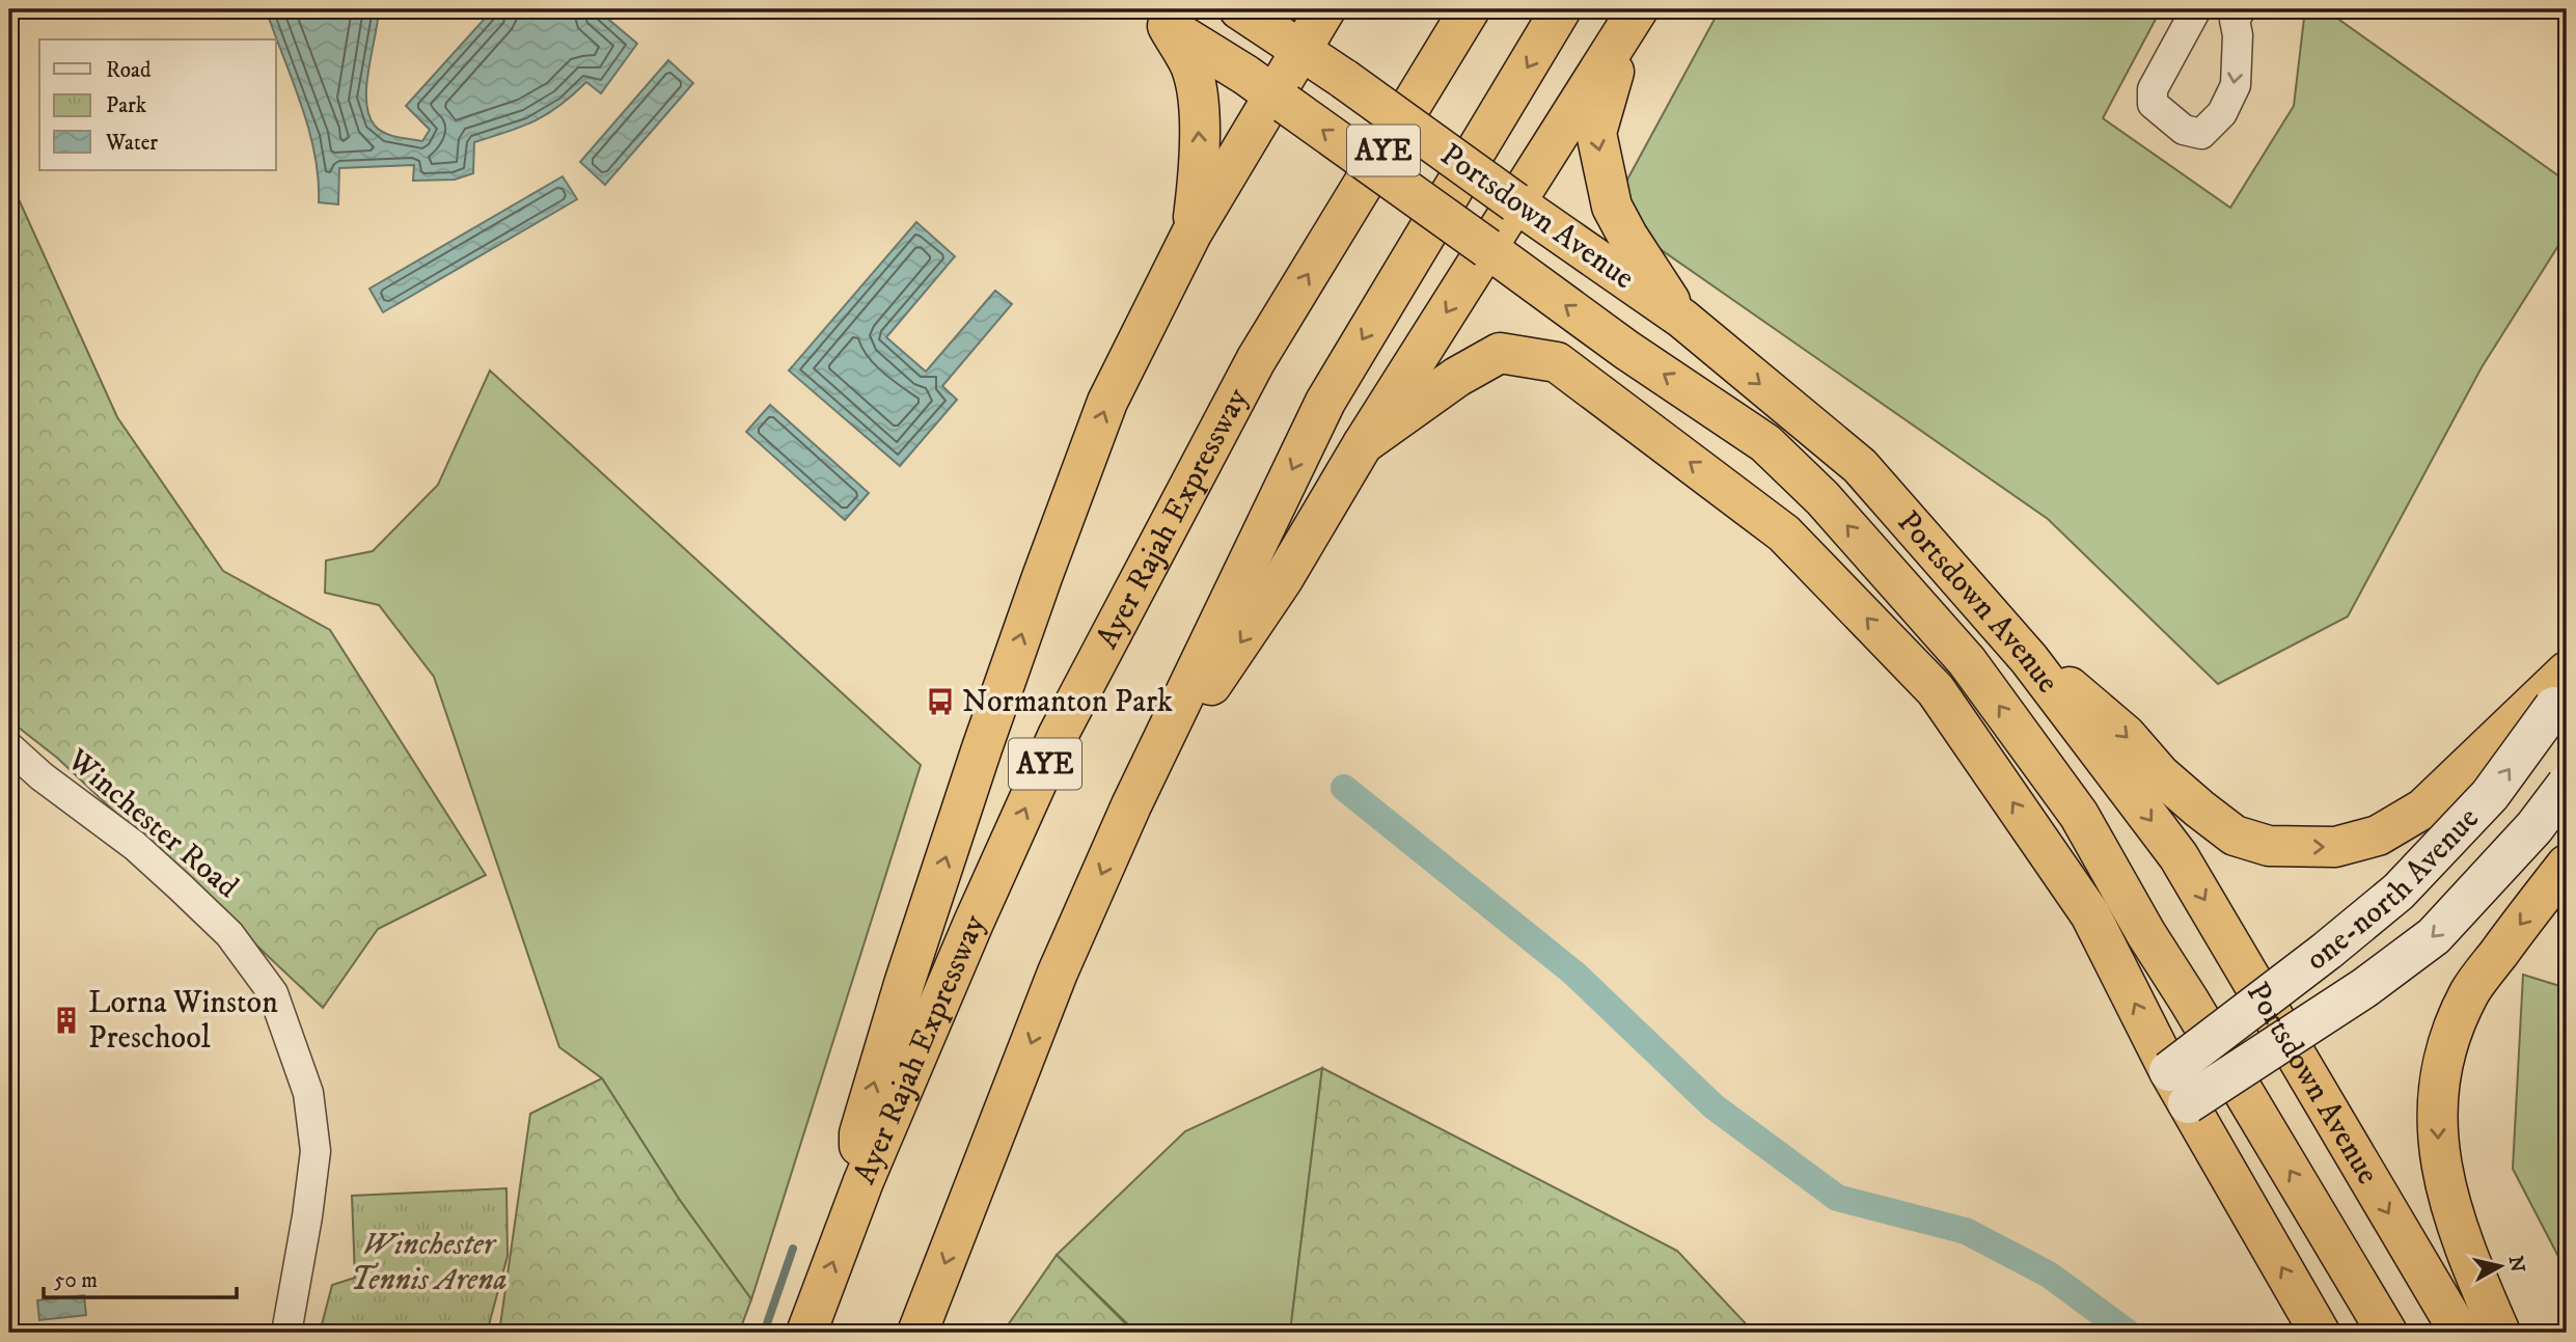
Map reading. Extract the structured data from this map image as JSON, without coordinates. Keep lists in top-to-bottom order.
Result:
{
  "streets": {
    "highway": ["AYE", "Portsdown Avenue", "Ayer Rajah Expressway"],
    "street": ["Winchester Road", "one-north Avenue"]
  },
  "parks": ["Winchester Tennis Arena"],
  "places": {
    "bus stop": ["Normanton Park"],
    "building": ["Lorna Winston Preschool"]
  },
  "legend": ["Road", "Park", "Water"],
  "scale_bar": "50 m",
  "north": "right"
}
